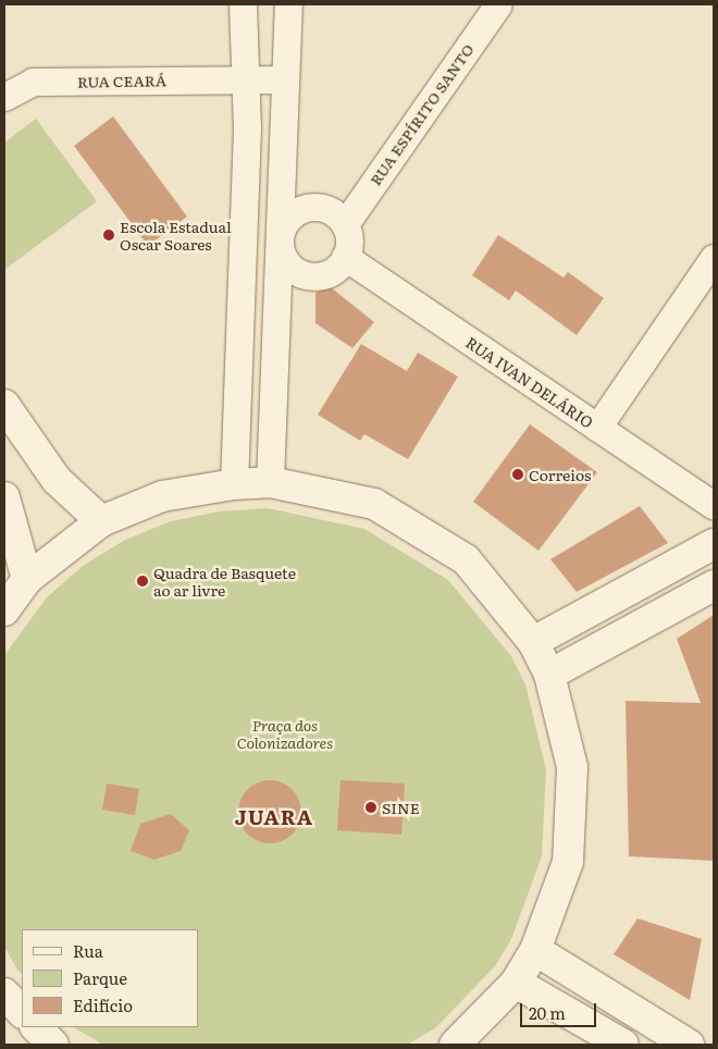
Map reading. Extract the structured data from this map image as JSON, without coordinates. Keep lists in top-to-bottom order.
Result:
{
  "streets": {
    "street": ["RUA CEARÁ", "RUA ESPÍRITO SANTO", "RUA IVAN DELÁRIO"]
  },
  "crossings": [
    ["RUA ESPÍRITO SANTO", "RUA IVAN DELÁRIO"]
  ],
  "districts": ["JUARA"],
  "parks": ["Praça dos Colonizadores"],
  "places": [
    "Escola Estadual Oscar Soares",
    "Correios",
    "Quadra de Basquete ao ar livre",
    "SINE"
  ],
  "legend": ["Rua", "Parque", "Edifício"],
  "scale_bar": "20 m"
}
